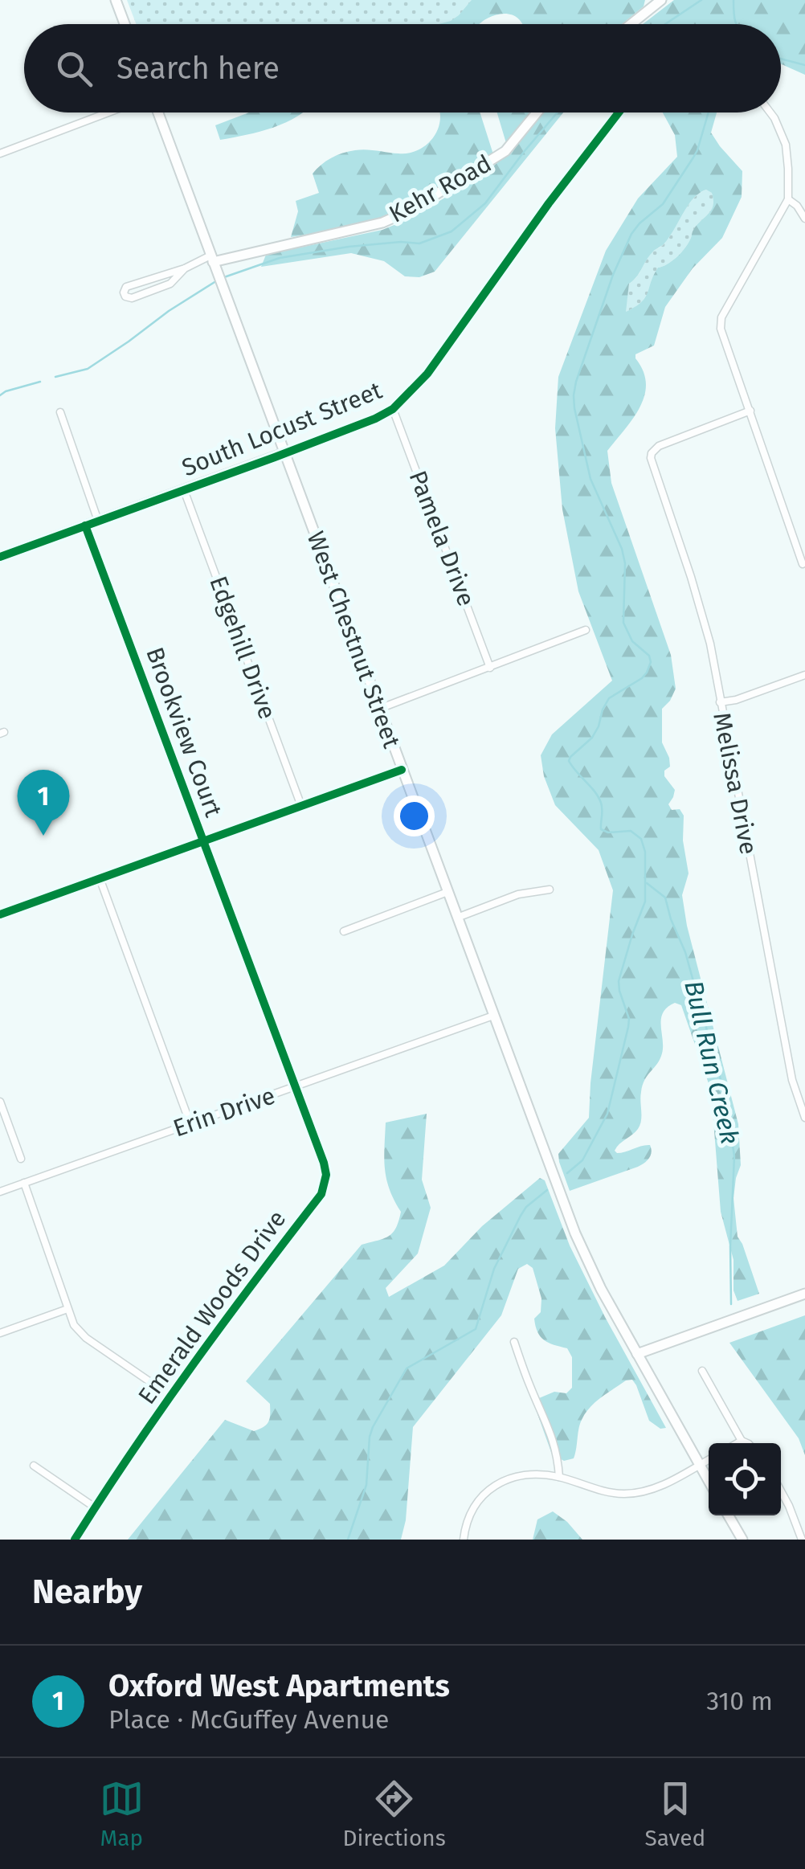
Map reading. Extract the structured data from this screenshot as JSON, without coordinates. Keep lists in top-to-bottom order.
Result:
{
  "streets": {
    "main road": ["Kehr Road", "South Locust Street", "West Chestnut Street"],
    "street": [
      "Pamela Drive",
      "Edgehill Drive",
      "Brookview Court",
      "Melissa Drive",
      "Erin Drive",
      "Emerald Woods Drive"
    ]
  },
  "crossings": [
    ["Kehr Road", "West Chestnut Street"],
    ["South Locust Street", "Pamela Drive"],
    ["South Locust Street", "West Chestnut Street"],
    ["South Locust Street", "Edgehill Drive"],
    ["South Locust Street", "Brookview Court"],
    ["West Chestnut Street", "Erin Drive"],
    ["Brookview Court", "Erin Drive"],
    ["Brookview Court", "Emerald Woods Drive"],
    ["Erin Drive", "Emerald Woods Drive"]
  ],
  "water": ["Bull Run Creek"],
  "page": {
    "search": "Search here",
    "pins": "1",
    "heading": "Nearby",
    "list": [
      {
        "mark": "1",
        "name": "Oxford West Apartments",
        "note": "Place · McGuffey Avenue",
        "value": "310 m"
      }
    ],
    "nav": ["Map", "Directions", "Saved"]
  }
}
